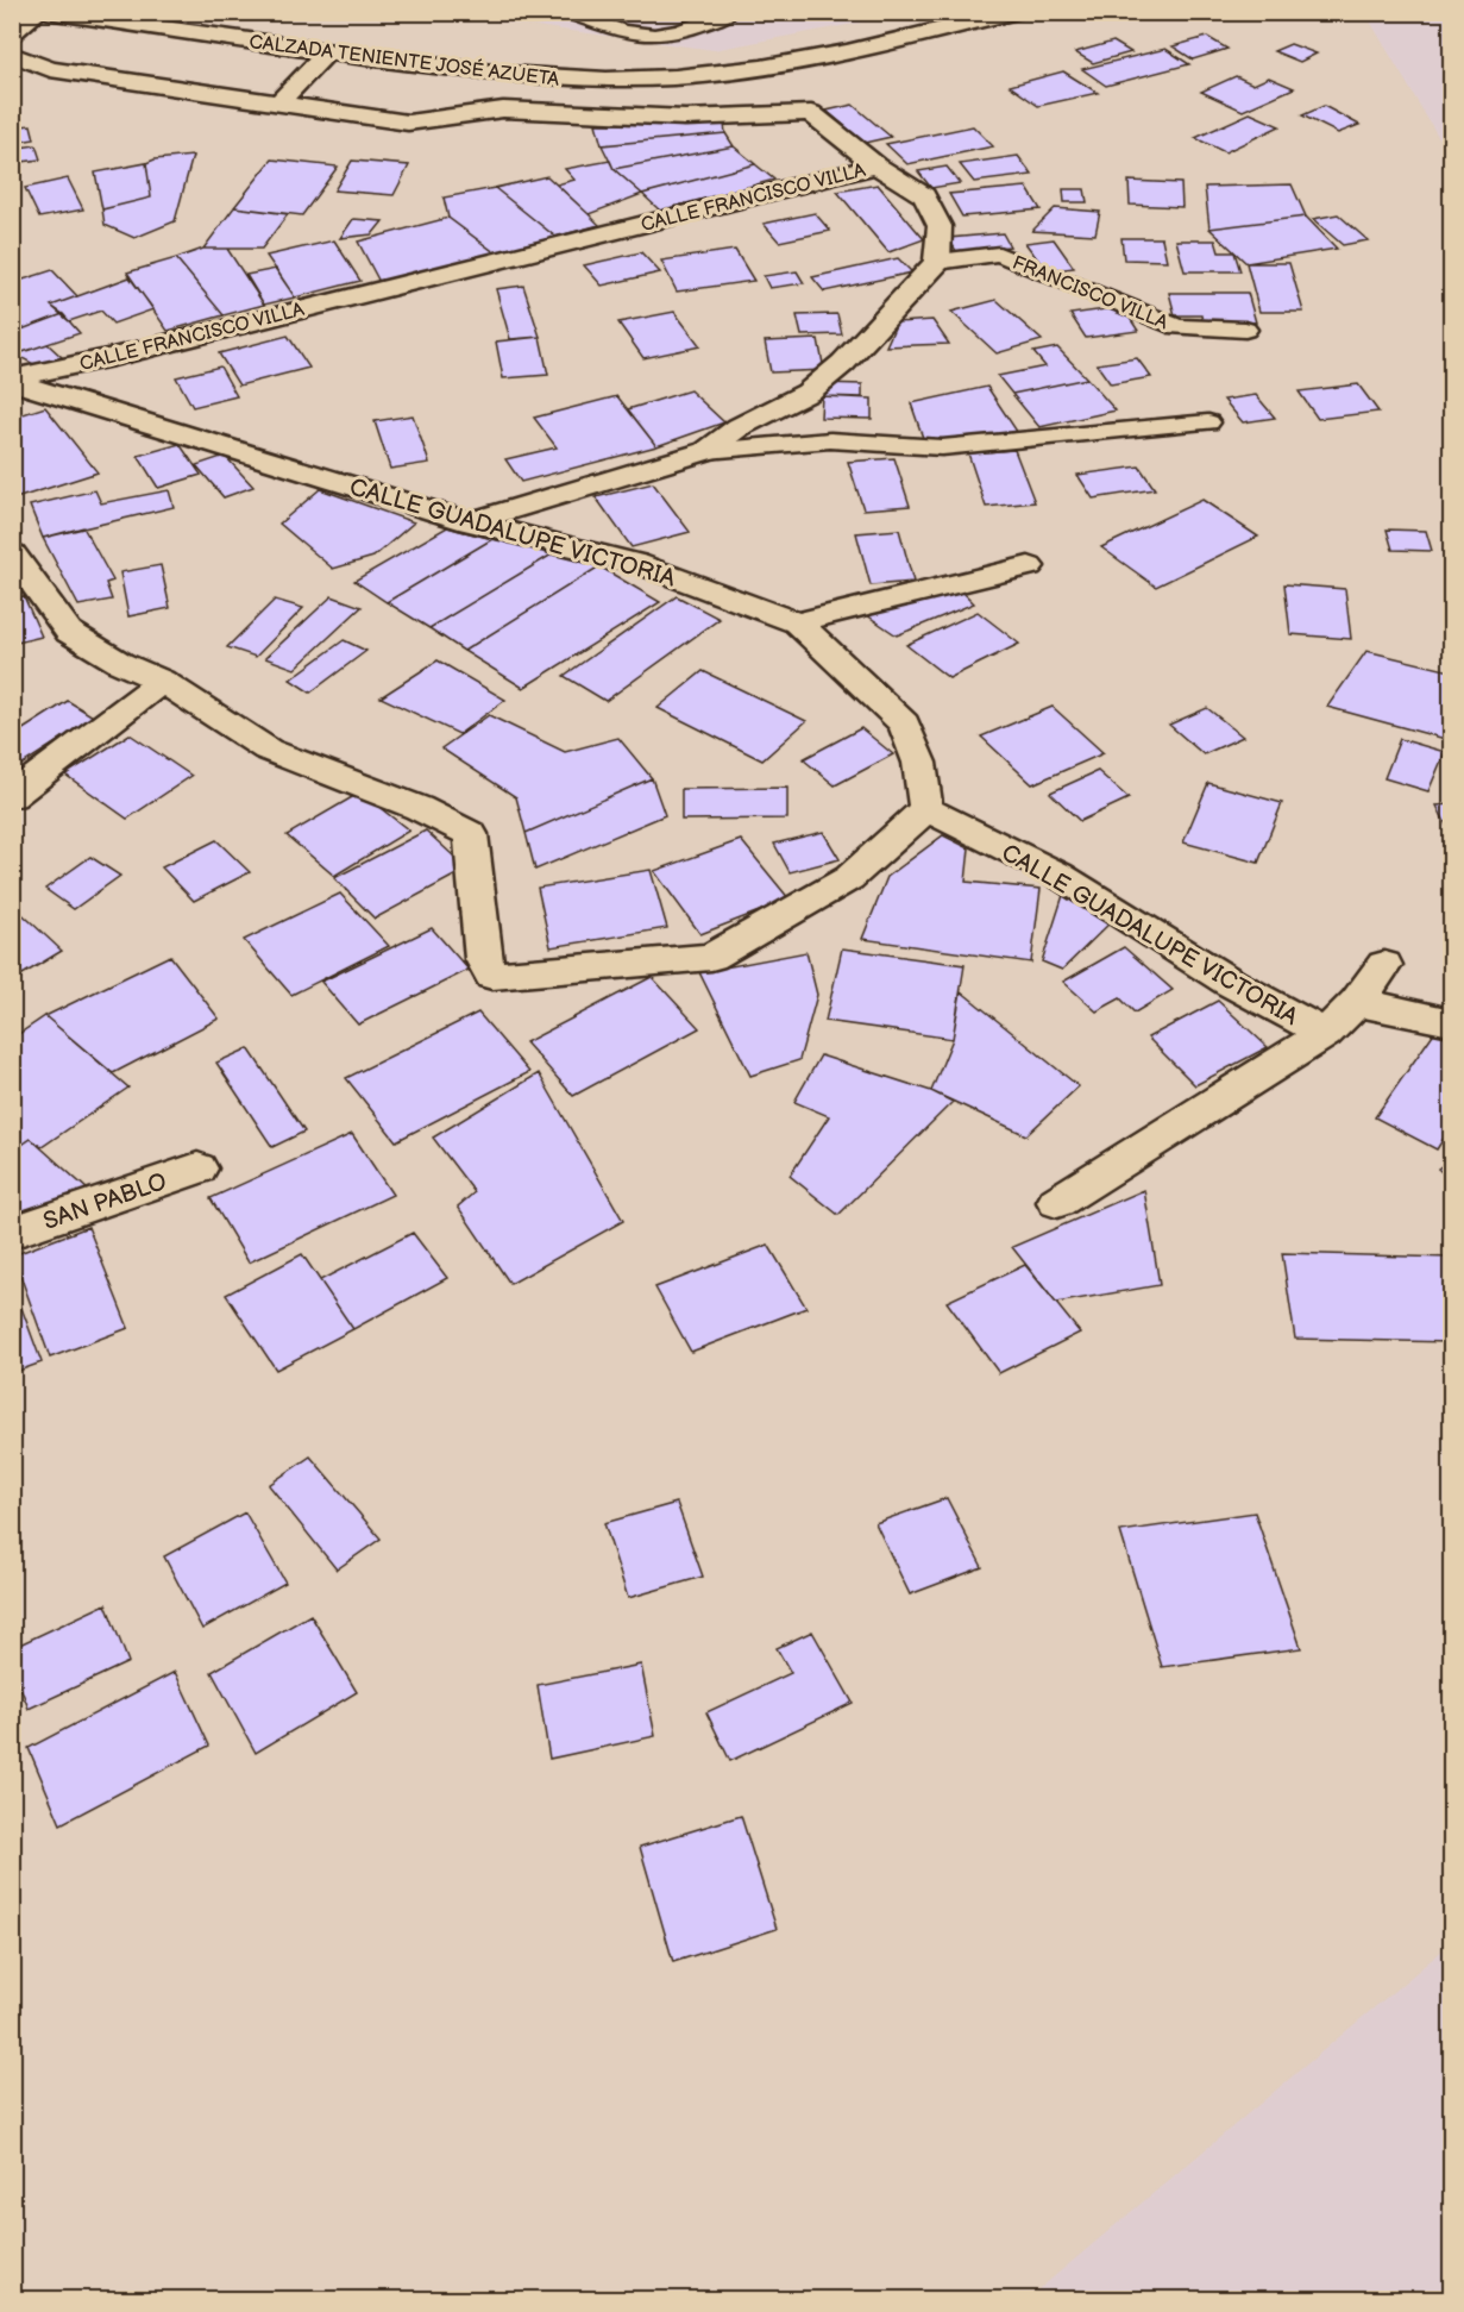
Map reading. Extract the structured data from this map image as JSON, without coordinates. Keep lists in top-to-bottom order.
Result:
{
  "streets": {
    "street": [
      "CALZADA TENIENTE JOSÉ AZUETA",
      "CALLE FRANCISCO VILLA",
      "CALLE GUADALUPE VICTORIA",
      "SAN PABLO"
    ],
    "lane": ["FRANCISCO VILLA"]
  },
  "crossings": [
    ["CALLE FRANCISCO VILLA", "CALLE GUADALUPE VICTORIA"]
  ]
}
